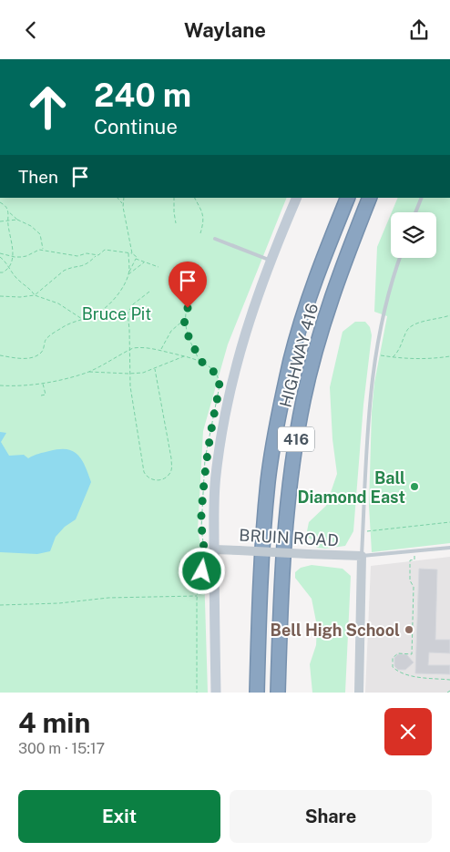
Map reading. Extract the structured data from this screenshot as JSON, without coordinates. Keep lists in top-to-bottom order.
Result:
{
  "streets": {
    "highway": ["HIGHWAY 416", "416"],
    "street": ["BRUIN ROAD"]
  },
  "parks": ["Bruce Pit"],
  "places": ["Ball Diamond East", "Bell High School"],
  "page": {
    "header": "Waylane",
    "turn": ["240 m", "Continue"],
    "then": "Then",
    "heading": ["4 min", "300 m · 15:17"],
    "buttons": ["Exit", "Share"]
  }
}
